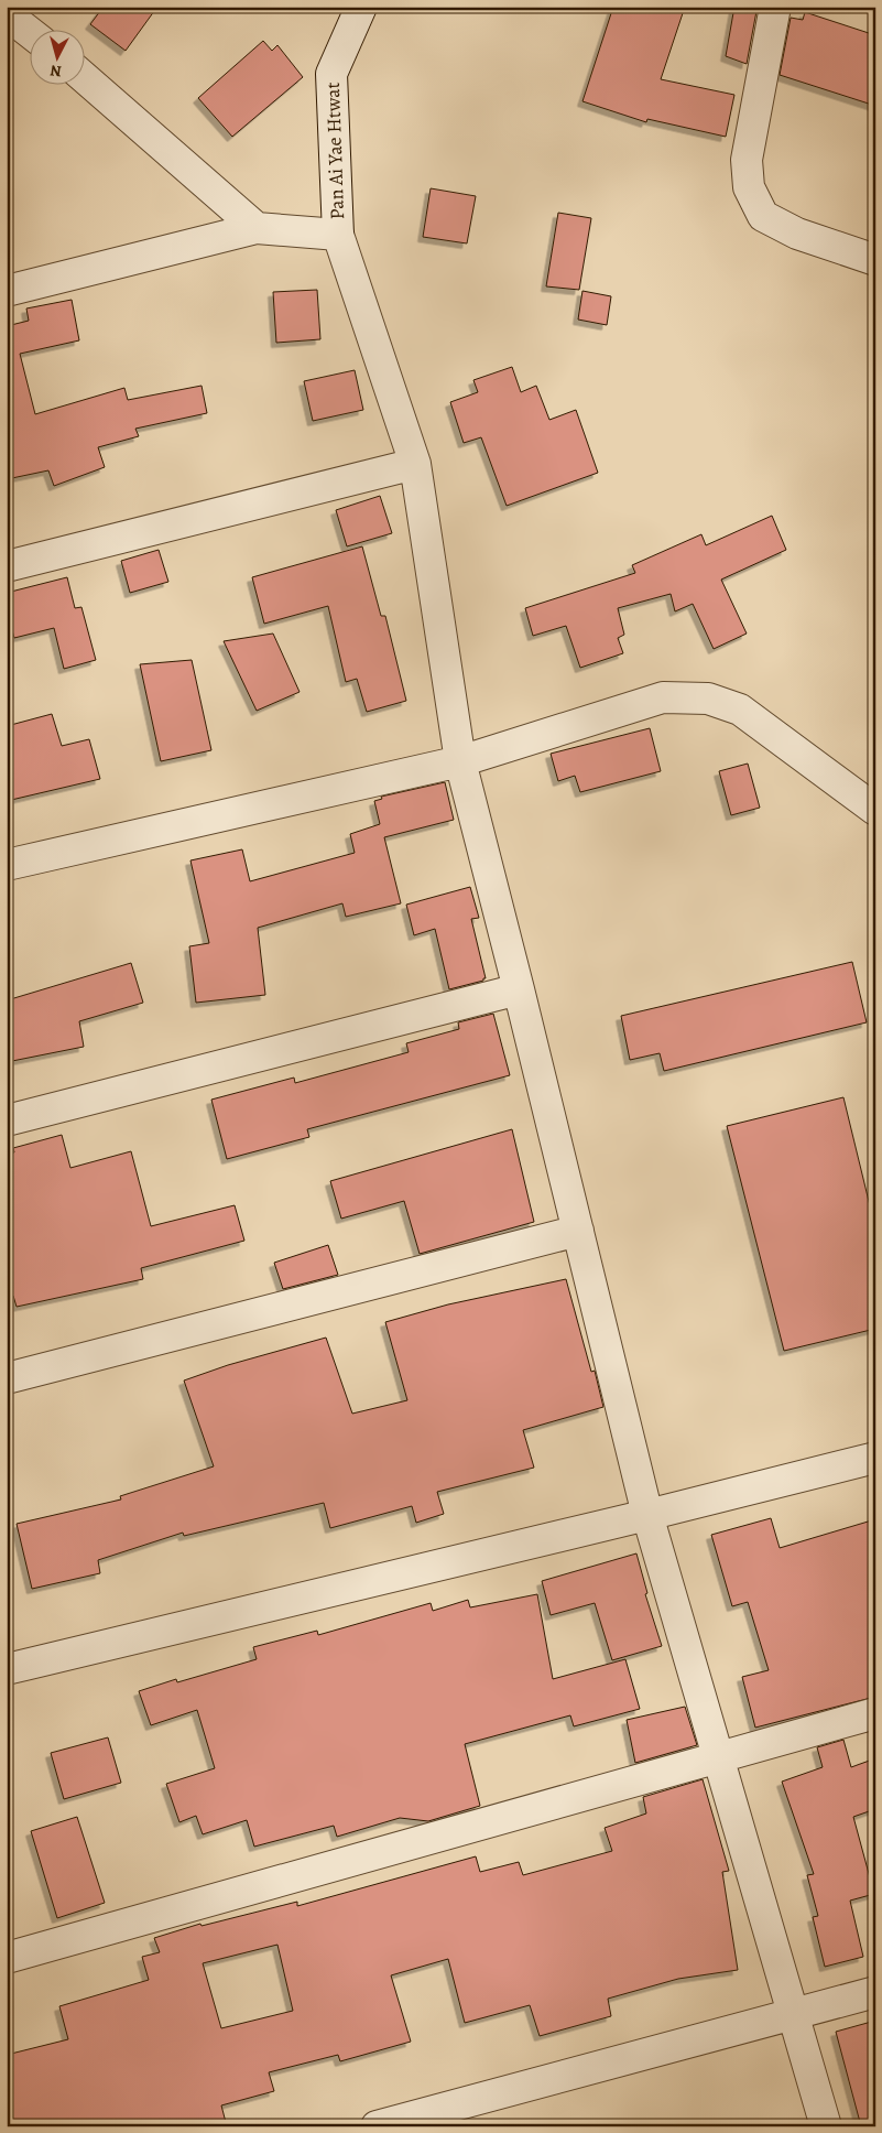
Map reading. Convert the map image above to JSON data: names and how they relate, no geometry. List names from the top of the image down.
{
  "streets": {
    "street": ["Pan Ai Yae Htwat"]
  },
  "north": "bottom"
}
